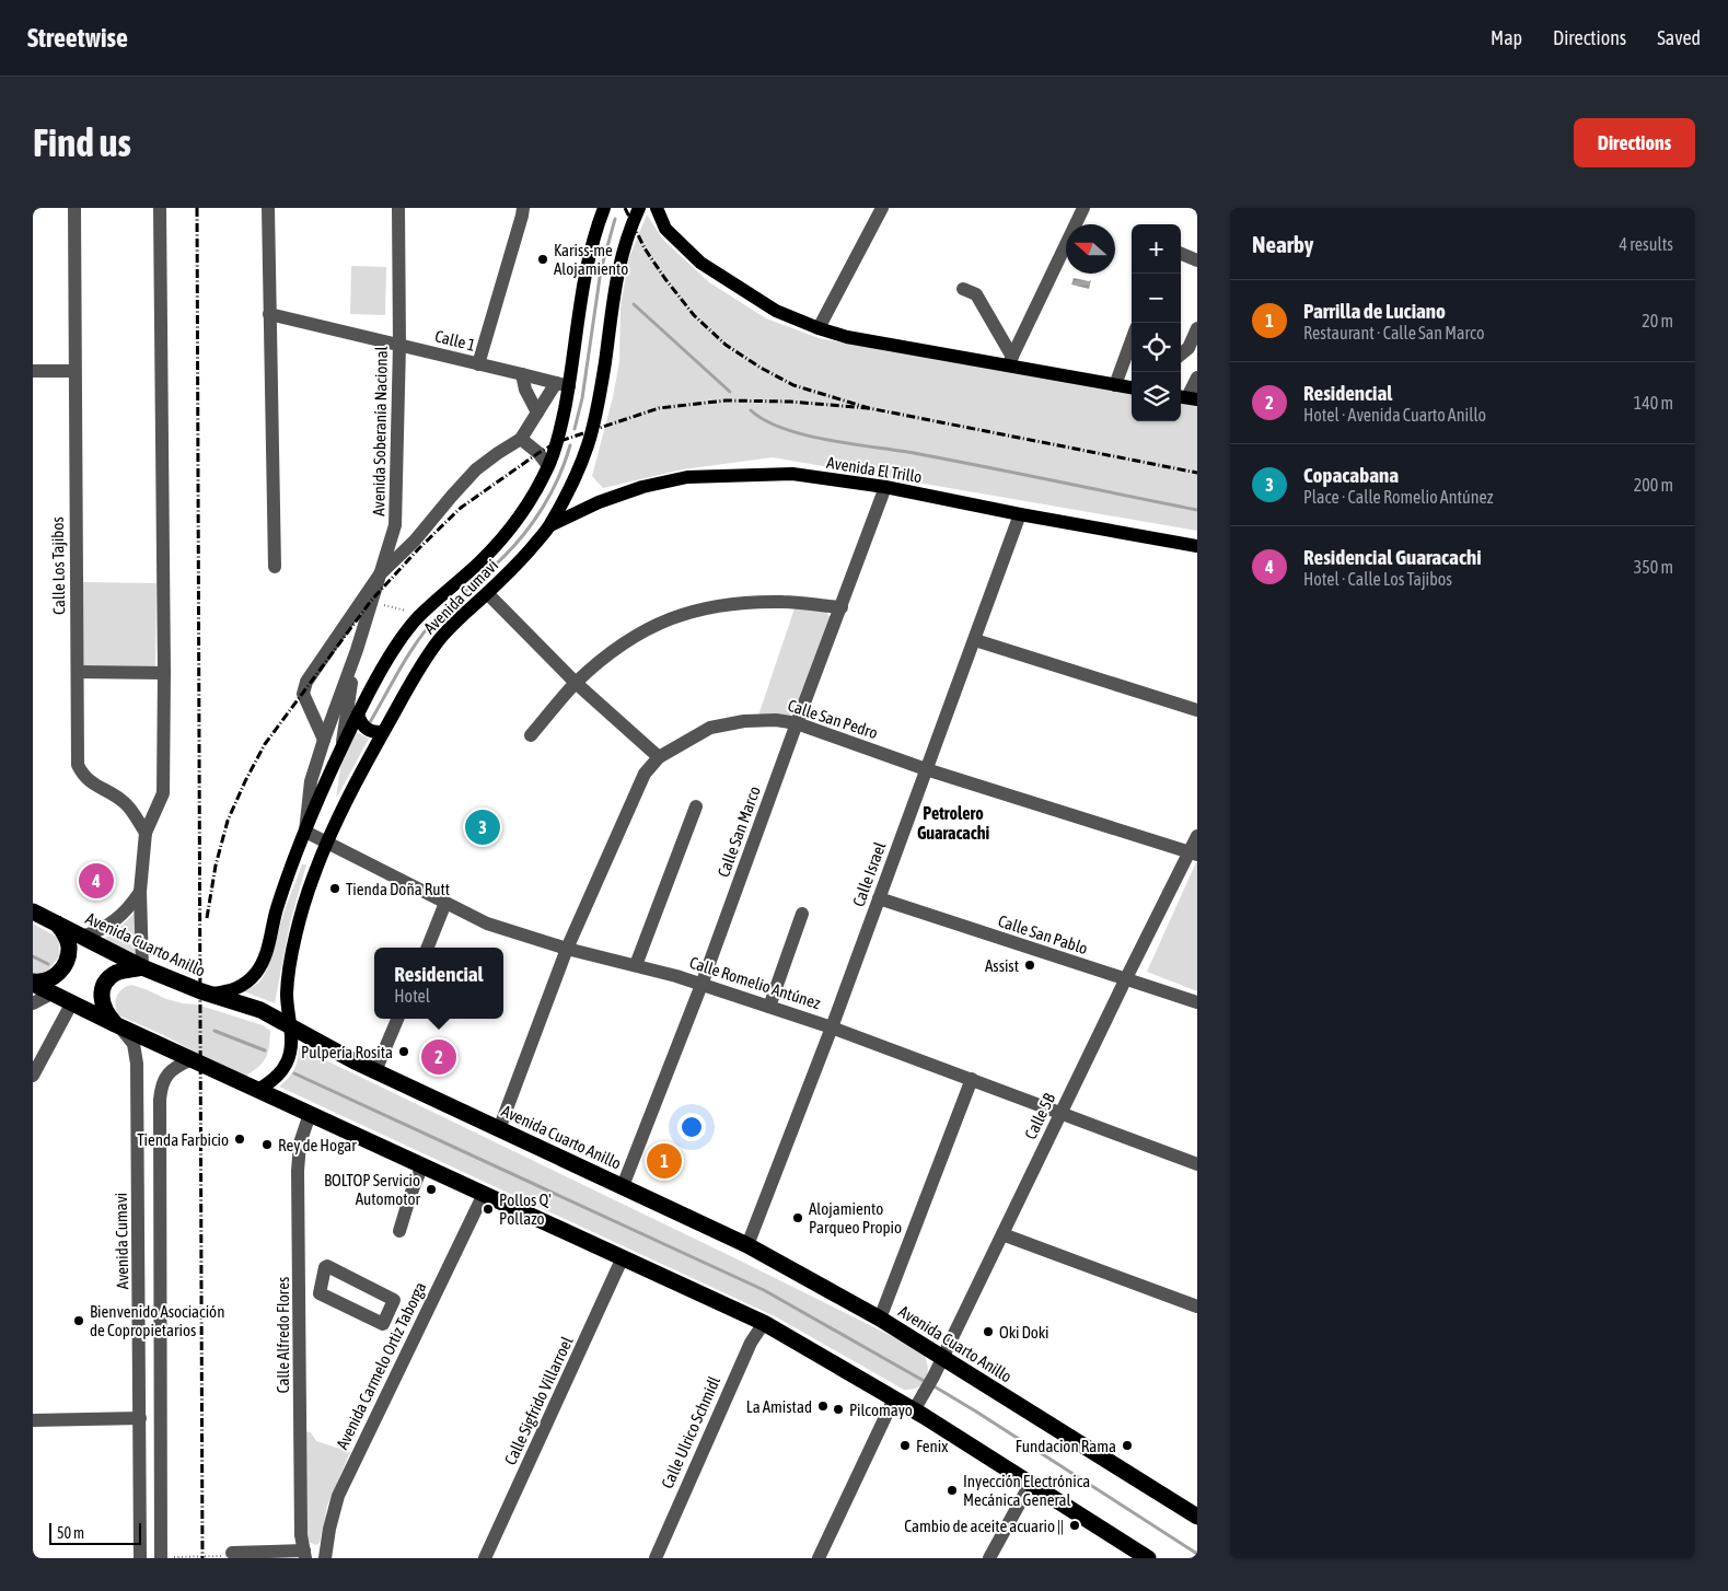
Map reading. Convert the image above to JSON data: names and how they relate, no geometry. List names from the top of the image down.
{
  "streets": {
    "highway": ["Avenida Cuarto Anillo"],
    "main road": ["Avenida El Trillo", "Avenida Cumavi"],
    "street": [
      "Calle 1",
      "Avenida Soberanía Nacional",
      "Calle Los Tajibos",
      "Calle San Pedro",
      "Calle San Marco",
      "Calle Israel",
      "Calle San Pablo",
      "Calle Romelio Antúnez",
      "Calle 5B",
      "Calle Alfredo Flores",
      "Avenida Carmelo Ortiz Taborga",
      "Calle Sigfrido Villarroel",
      "Calle Ulrico Schmidl"
    ]
  },
  "crossings": [
    ["Calle 1", "Avenida Soberanía Nacional"],
    ["Calle 1", "Avenida Cumavi"],
    ["Avenida Soberanía Nacional", "Avenida Cumavi"],
    ["Avenida Soberanía Nacional", "Calle Romelio Antúnez"],
    ["Avenida El Trillo", "Avenida Cumavi"],
    ["Avenida El Trillo", "Calle San Marco"],
    ["Avenida El Trillo", "Calle Israel"],
    ["Avenida Cumavi", "Avenida Cuarto Anillo"],
    ["Avenida Cumavi", "Calle Romelio Antúnez"],
    ["Calle San Pedro", "Calle San Marco"],
    ["Calle San Pedro", "Calle Israel"],
    ["Calle San Pedro", "Avenida Cuarto Anillo"],
    ["Calle San Pedro", "Calle Romelio Antúnez"],
    ["Calle San Pedro", "Calle 5B"],
    ["Calle San Marco", "Avenida Cuarto Anillo"],
    ["Calle San Marco", "Calle Romelio Antúnez"],
    ["Calle Israel", "Calle San Pablo"],
    ["Calle Israel", "Avenida Cuarto Anillo"],
    ["Calle Israel", "Calle Romelio Antúnez"],
    ["Calle San Pablo", "Calle 5B"],
    ["Avenida Cuarto Anillo", "Calle 5B"],
    ["Calle Romelio Antúnez", "Calle 5B"]
  ],
  "districts": ["Petrolero Guaracachi"],
  "places": [
    "Kariss-me Alojamiento",
    "Tienda Doña Rutt",
    "Assist",
    "Pulpería Rosita",
    "Tienda Farbicio",
    "Rey de Hogar",
    "BOLTOP Servicio Automotor",
    "Pollos Q' Pollazo",
    "Alojamiento Parqueo Propio",
    "Bienvenido Asociación de Copropietarios",
    "Oki Doki",
    "La Amistad",
    "Pilcomayo",
    "Fenix",
    "Fundacion Rama",
    "Inyección Electrónica Mecánica General",
    "Cambio de aceite acuario ||"
  ],
  "scale_bar": "50 m",
  "north": "left",
  "page": {
    "header": "Streetwise",
    "nav": ["Map", "Directions", "Saved"],
    "buttons": "Directions",
    "title": "Find us",
    "heading": ["Nearby", "4 results"],
    "map_buttons": ["+", "−"],
    "list": [
      {
        "mark": "1",
        "name": "Parrilla de Luciano",
        "note": "Restaurant · Calle San Marco",
        "value": "20 m"
      },
      {
        "mark": "2",
        "name": "Residencial",
        "note": "Hotel · Avenida Cuarto Anillo",
        "value": "140 m"
      },
      {
        "mark": "3",
        "name": "Copacabana",
        "note": "Place · Calle Romelio Antúnez",
        "value": "200 m"
      },
      {
        "mark": "4",
        "name": "Residencial Guaracachi",
        "note": "Hotel · Calle Los Tajibos",
        "value": "350 m"
      }
    ],
    "pins": [
      "3",
      "4",
      "2",
      "1"
    ],
    "popup": ["Residencial", "Hotel"],
    "scale": "50 m"
  }
}
